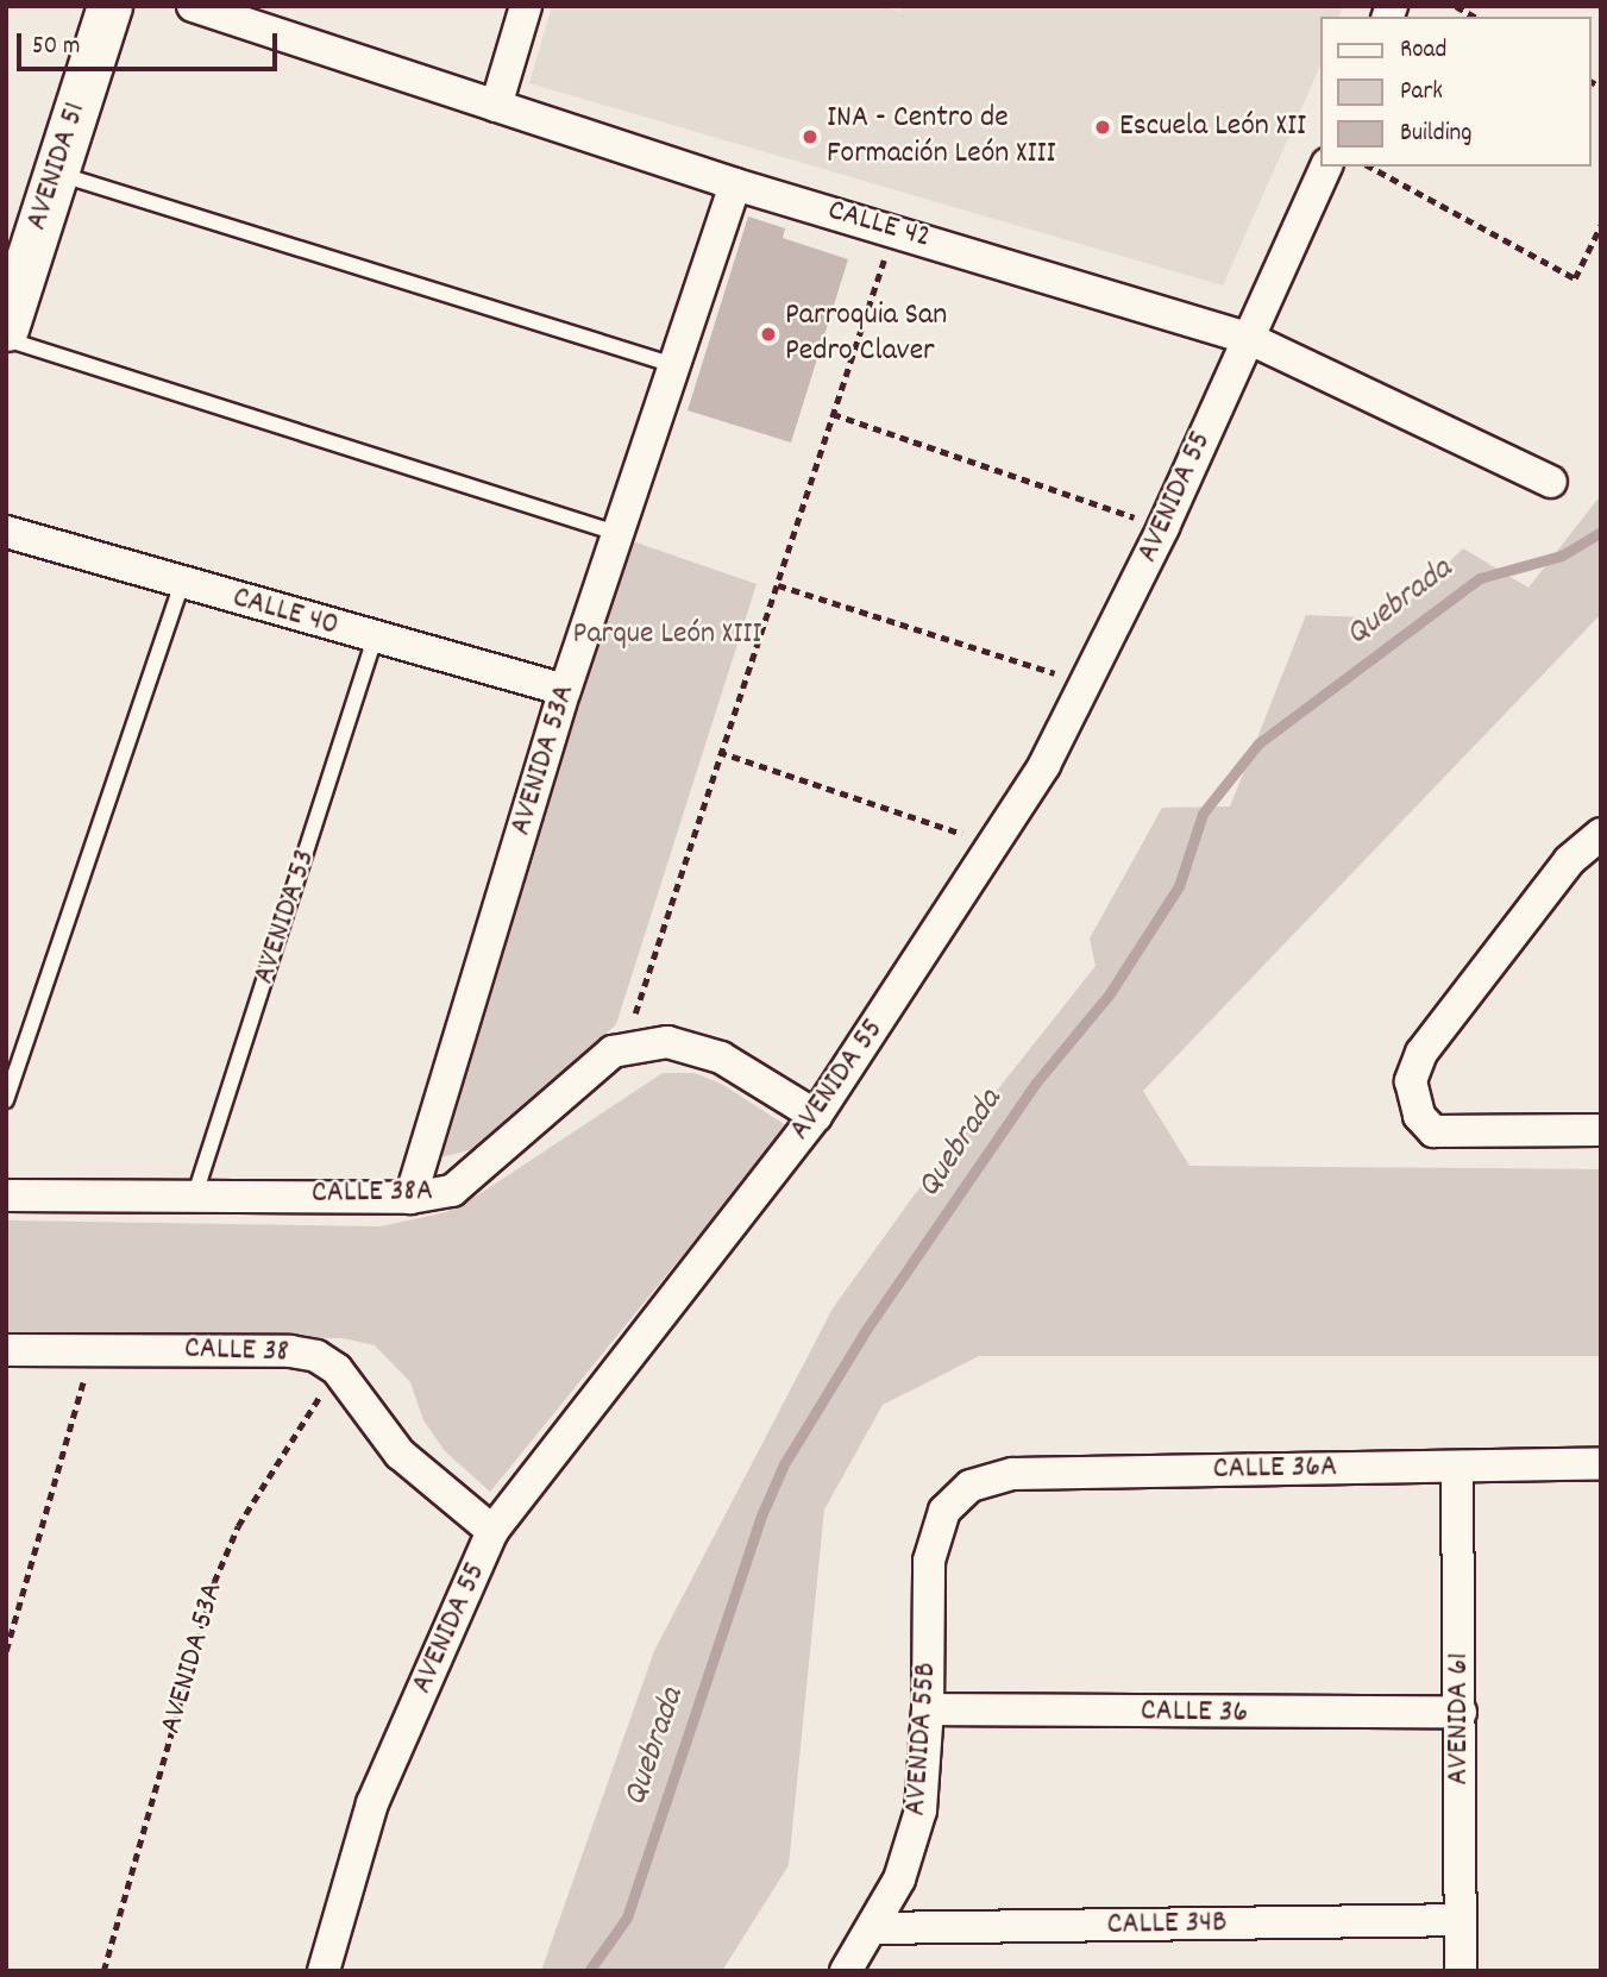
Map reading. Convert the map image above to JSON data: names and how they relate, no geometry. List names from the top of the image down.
{
  "streets": {
    "street": [
      "AVENIDA 51",
      "CALLE 42",
      "AVENIDA 55",
      "CALLE 40",
      "AVENIDA 53A",
      "CALLE 38A",
      "CALLE 38",
      "CALLE 36A",
      "CALLE 36",
      "AVENIDA 61",
      "AVENIDA 55B",
      "CALLE 34B"
    ],
    "lane": ["AVENIDA 53"]
  },
  "crossings": [
    ["CALLE 42", "AVENIDA 55"],
    ["CALLE 42", "AVENIDA 53A"],
    ["AVENIDA 55", "CALLE 38A"],
    ["CALLE 40", "AVENIDA 53A"],
    ["CALLE 40", "AVENIDA 53"],
    ["AVENIDA 53A", "CALLE 38A"],
    ["AVENIDA 53A", "CALLE 38"],
    ["AVENIDA 53", "CALLE 38A"],
    ["CALLE 36A", "AVENIDA 61"],
    ["CALLE 36A", "AVENIDA 55B"],
    ["CALLE 36", "AVENIDA 61"],
    ["CALLE 36", "AVENIDA 55B"],
    ["AVENIDA 61", "CALLE 34B"],
    ["AVENIDA 55B", "CALLE 34B"]
  ],
  "water": ["Quebrada"],
  "parks": ["Parque León XIII"],
  "places": ["Escuela León XII", "INA - Centro de Formación León XIII", "Parroquia San Pedro Claver"],
  "legend": ["Road", "Park", "Building"],
  "scale_bar": "50 m"
}
